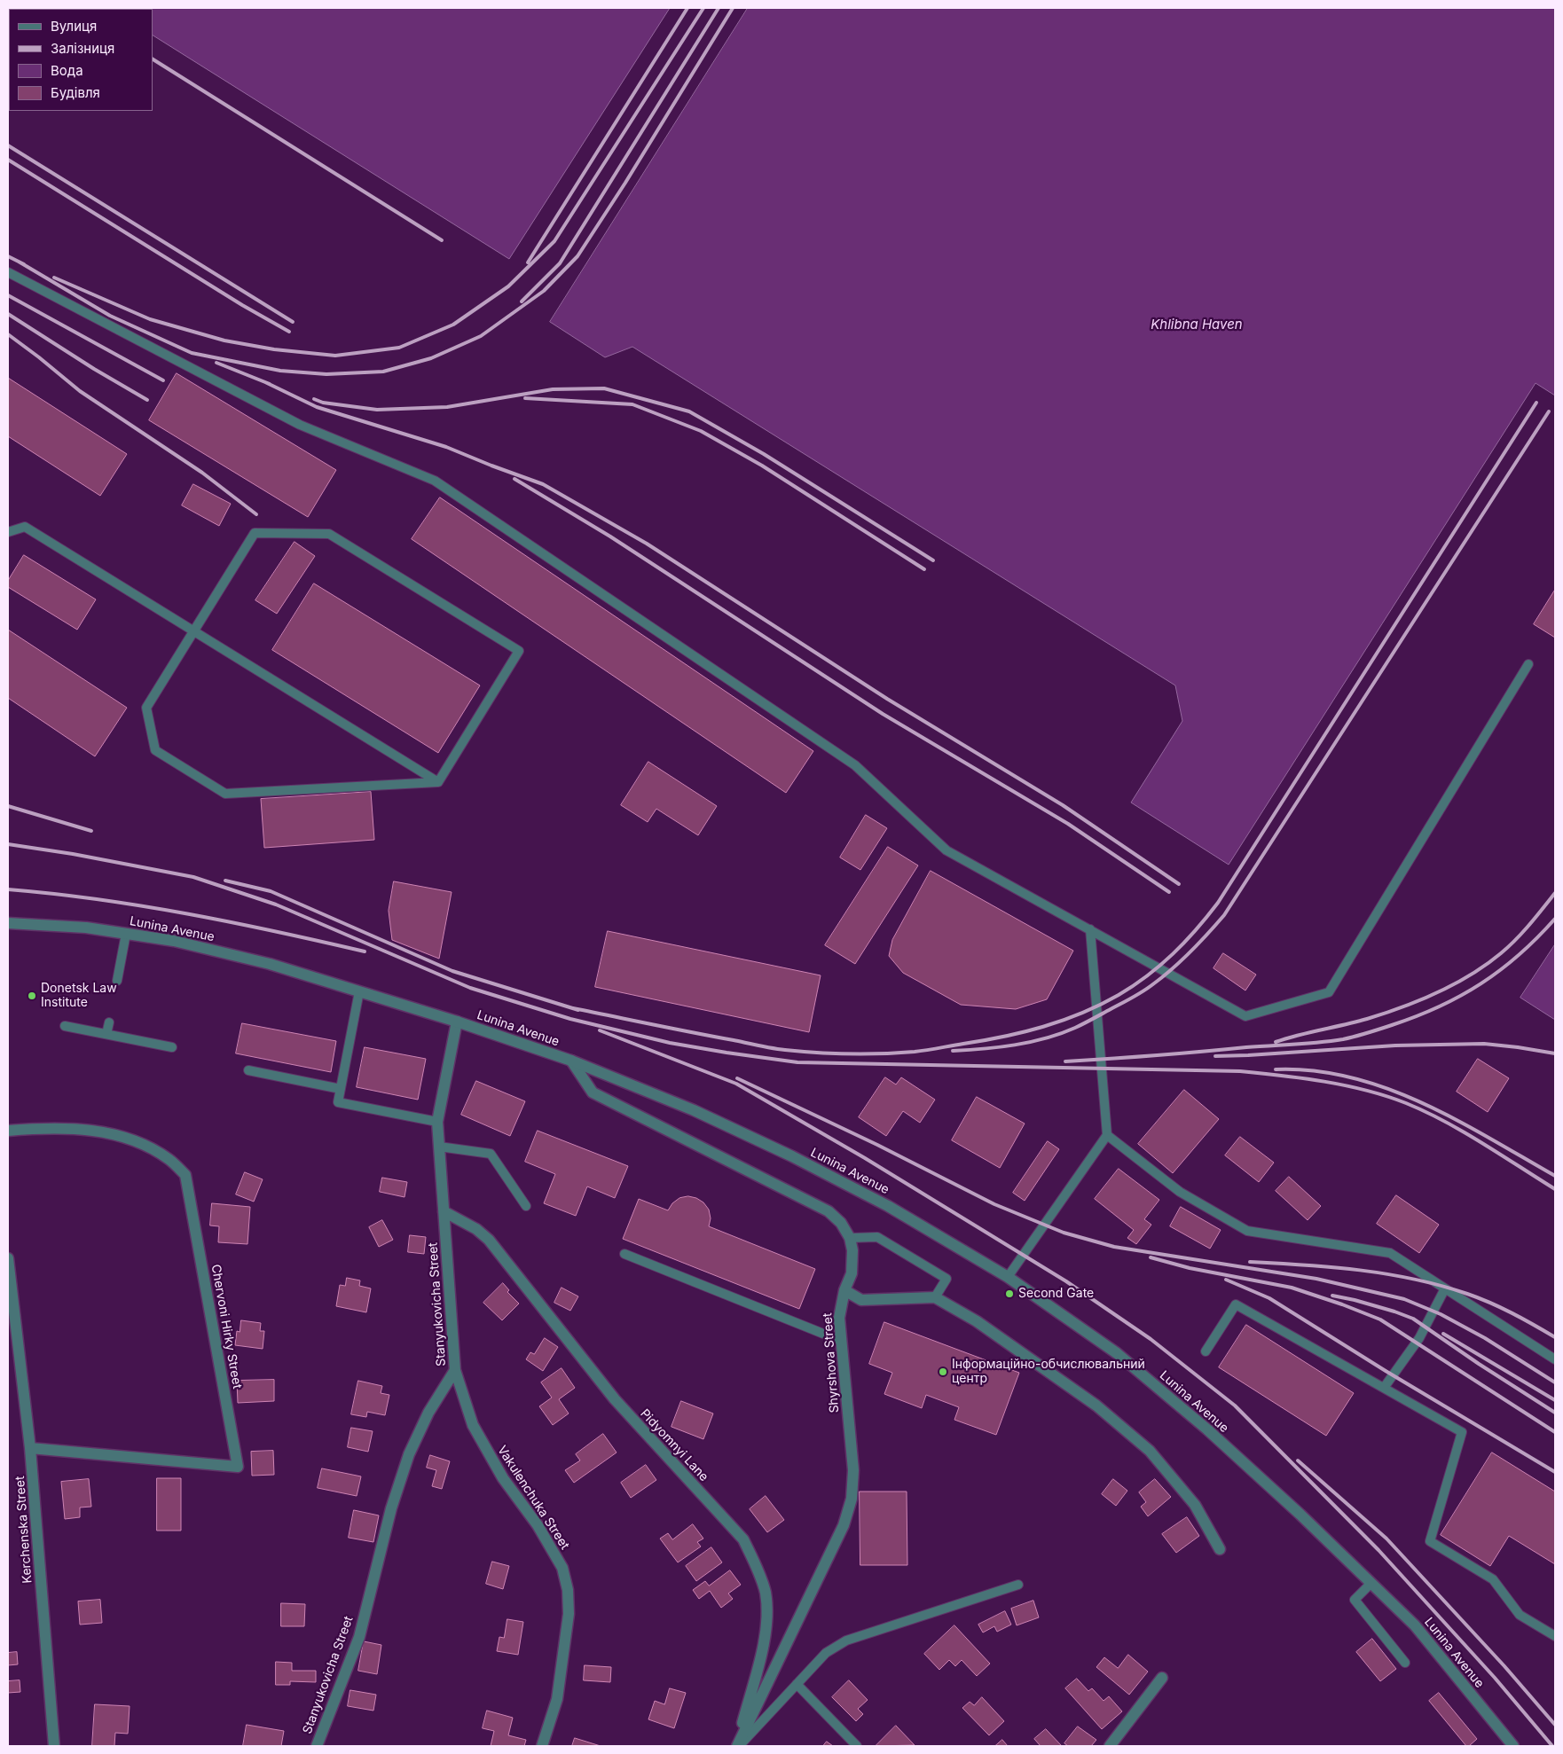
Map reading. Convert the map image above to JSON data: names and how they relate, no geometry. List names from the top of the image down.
{
  "streets": {
    "street": [
      "Lunina Avenue",
      "Stanyukovicha Street",
      "Chervoni Hirky Street",
      "Shyrshova Street",
      "Pidyomnyi Lane",
      "Vakulenchuka Street",
      "Kerchenska Street"
    ]
  },
  "crossings": [
    ["Lunina Avenue", "Stanyukovicha Street"],
    ["Lunina Avenue", "Shyrshova Street"],
    ["Stanyukovicha Street", "Pidyomnyi Lane"],
    ["Stanyukovicha Street", "Vakulenchuka Street"],
    ["Chervoni Hirky Street", "Kerchenska Street"],
    ["Shyrshova Street", "Pidyomnyi Lane"]
  ],
  "water": ["Khlibna Haven"],
  "places": ["Donetsk Law Institute", "Second Gate", "Інформаційно-обчислювальний центр"],
  "legend": [
    "Вулиця",
    "Залізниця",
    "Вода",
    "Будівля"
  ]
}
